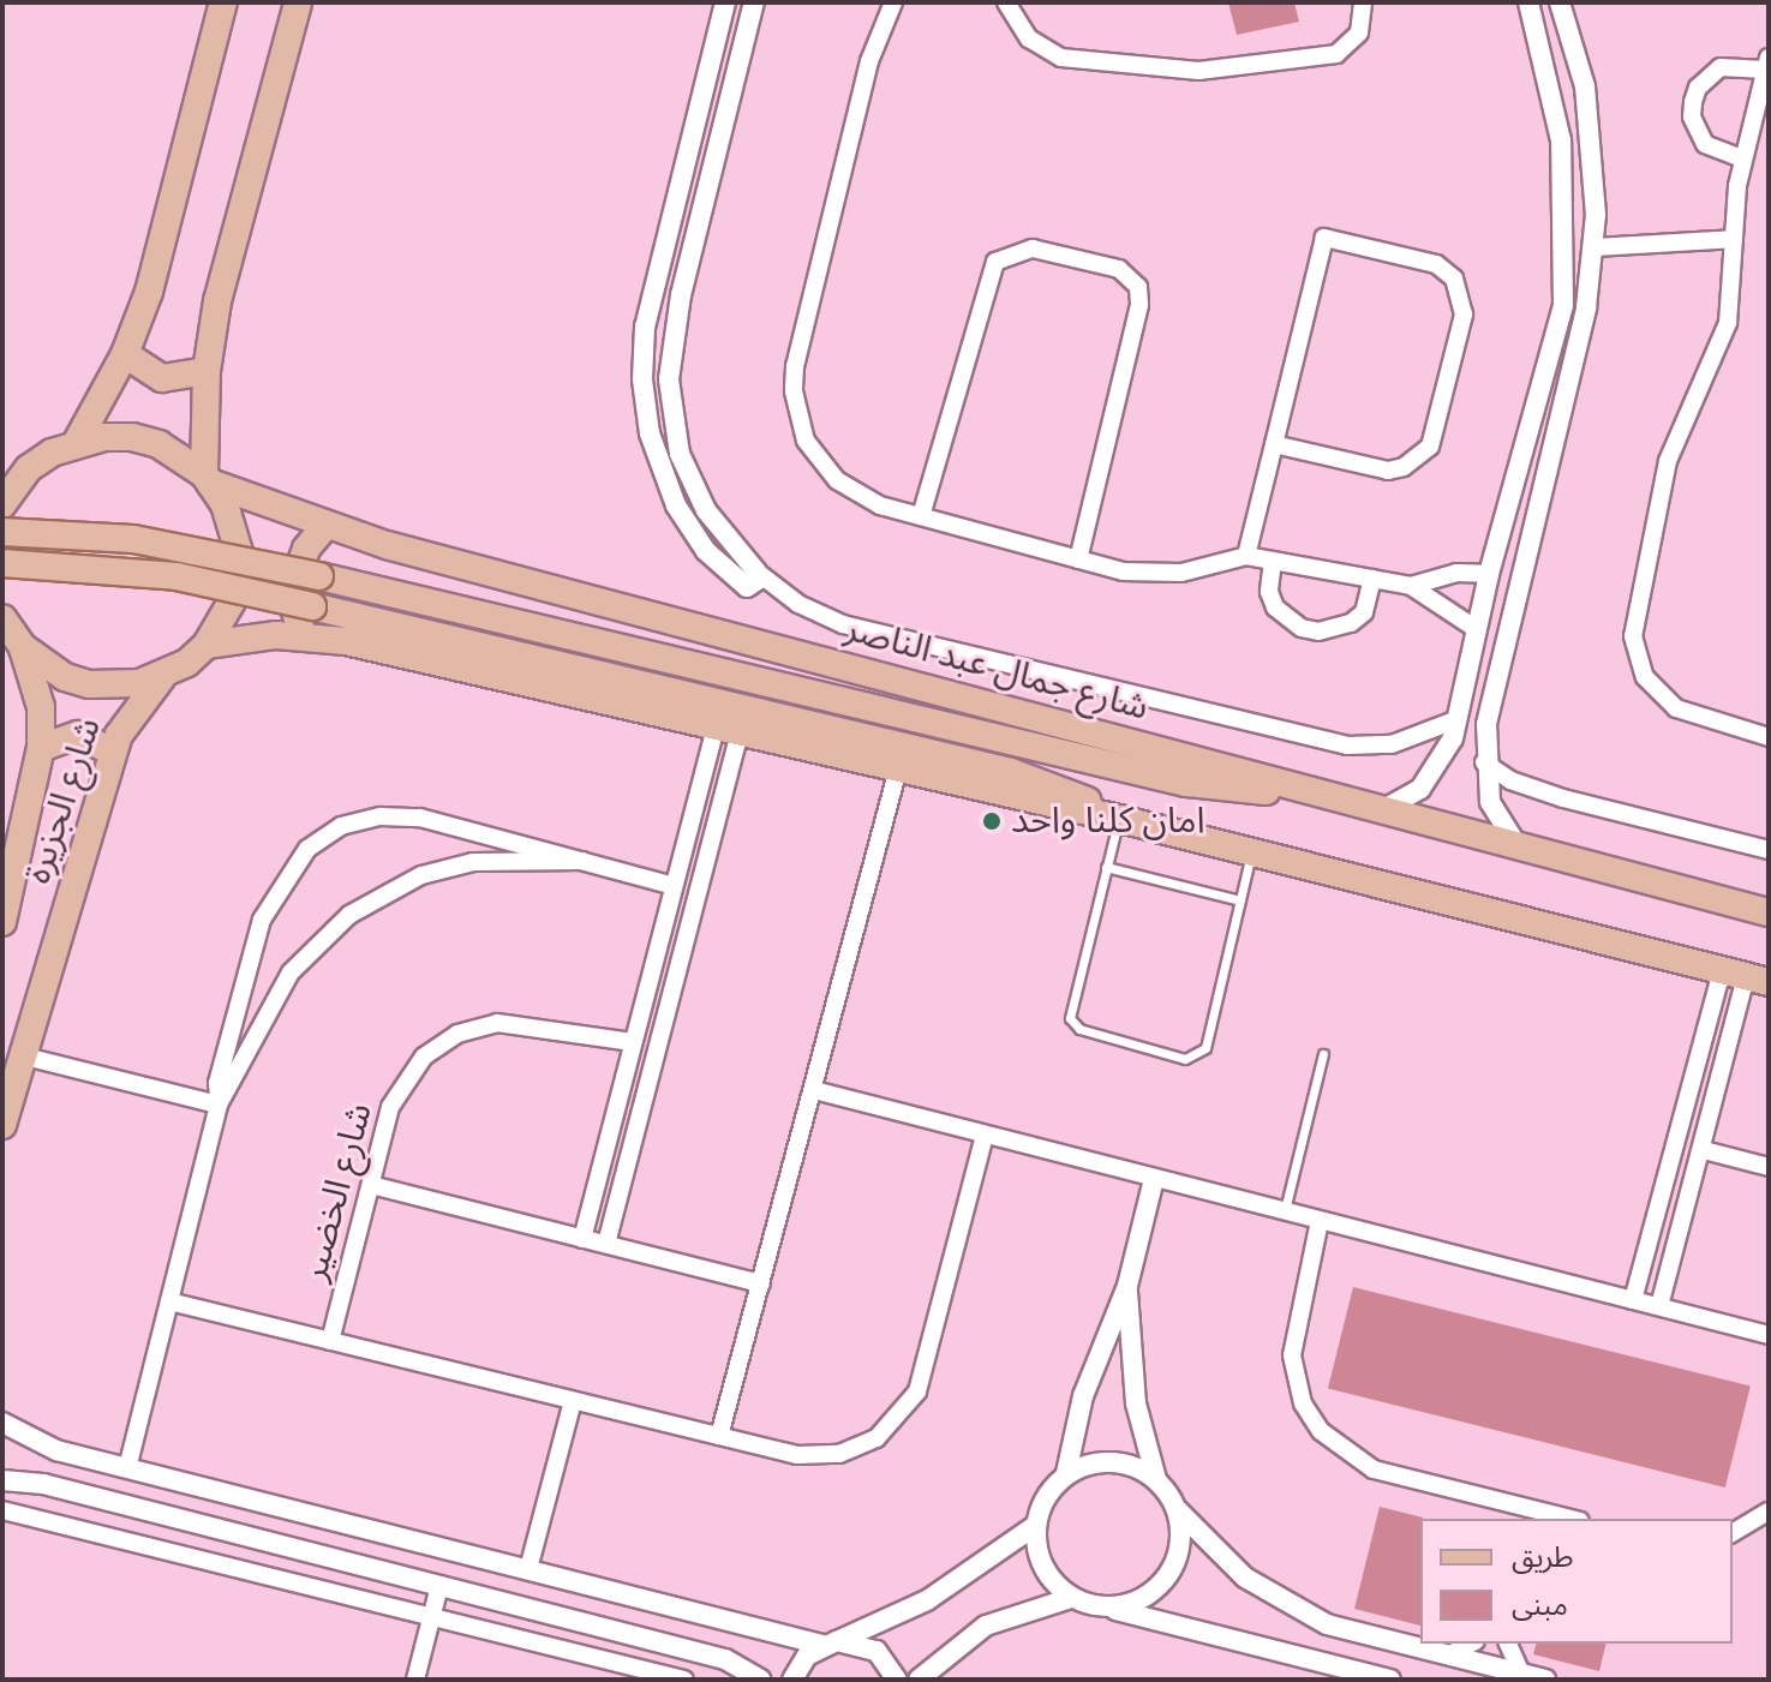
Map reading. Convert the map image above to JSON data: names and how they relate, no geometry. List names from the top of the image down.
{
  "streets": {
    "main road": ["شارع جمال عبد الناصر", "شارع الجزيرة"],
    "street": ["شارع الخضير"]
  },
  "places": ["امان كلنا واحد"],
  "legend": ["طريق", "مبنى"]
}
